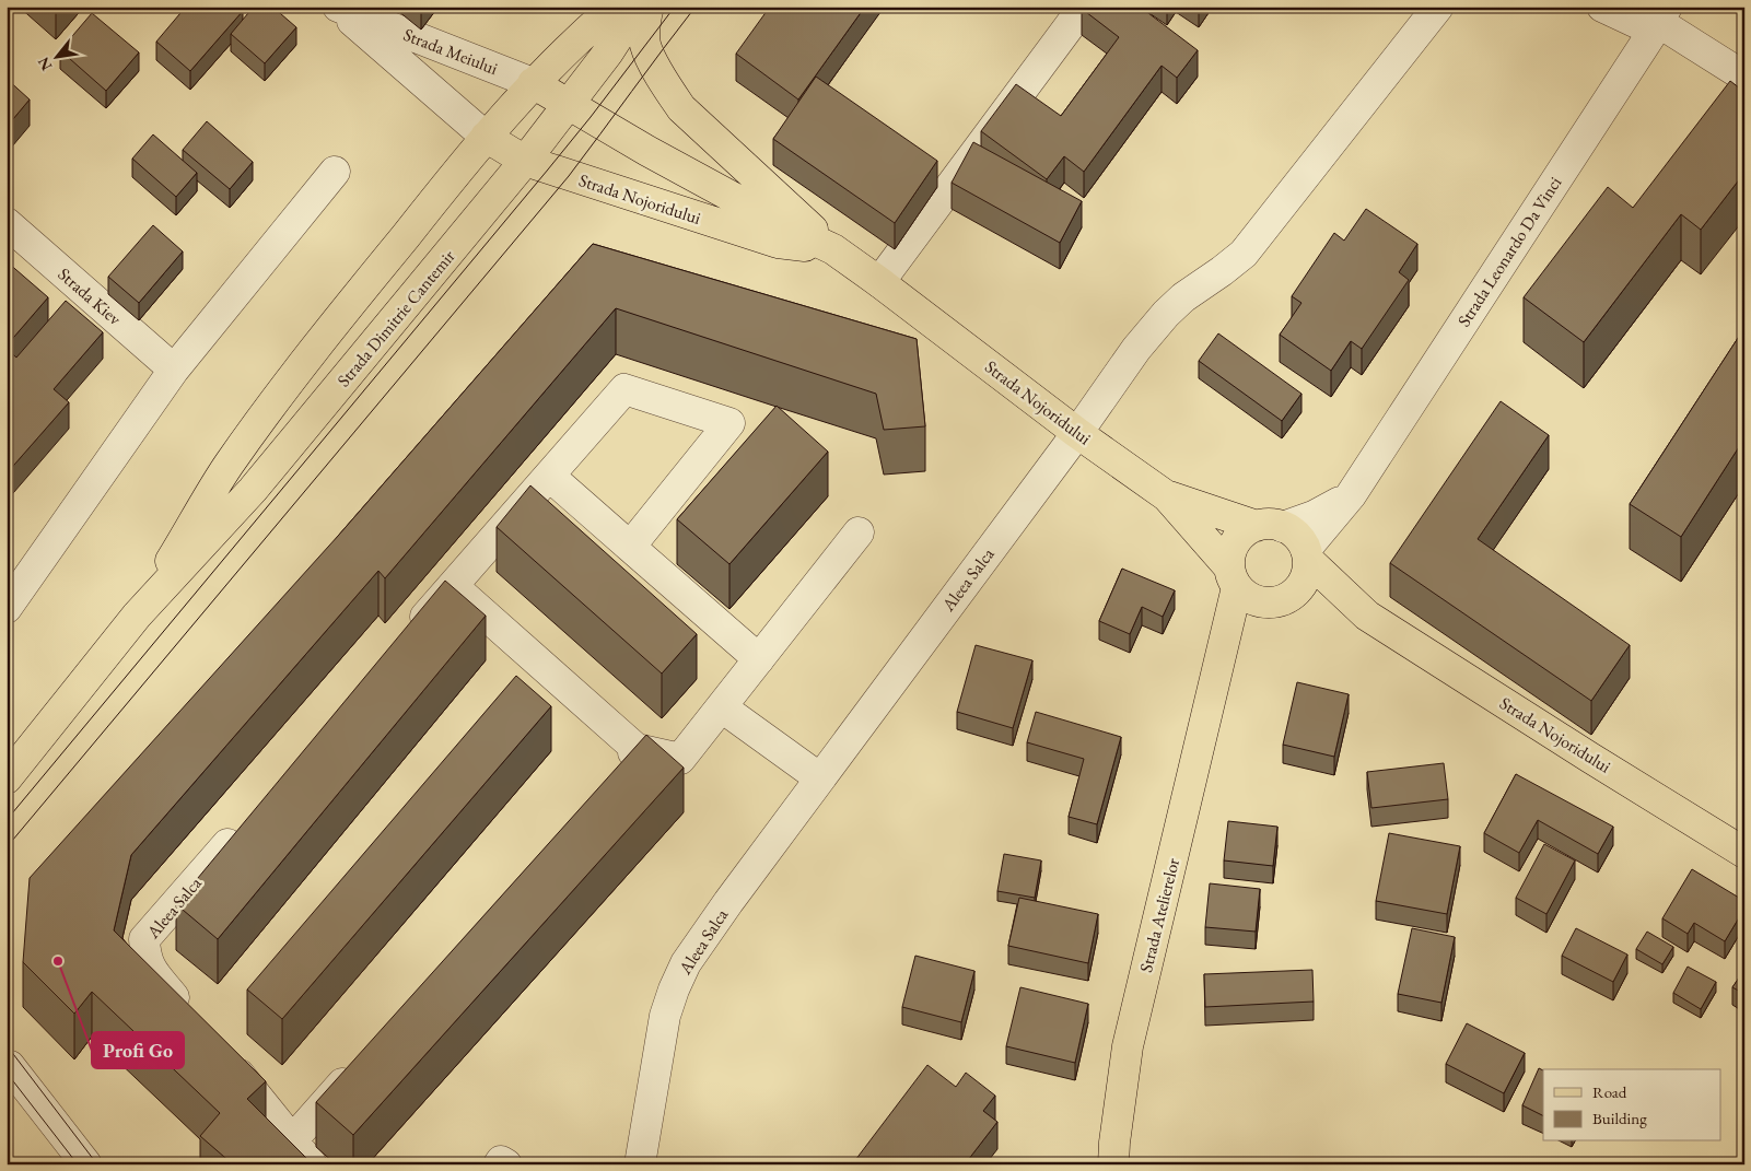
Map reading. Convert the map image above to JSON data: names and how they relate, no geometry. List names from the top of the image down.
{
  "streets": {
    "main road": ["Strada Nojoridului", "Strada Dimitrie Cantemir", "Strada Atelierelor"],
    "street": [
      "Strada Meiului",
      "Strada Leonardo Da Vinci",
      "Strada Kiev",
      "Aleea Salca"
    ]
  },
  "crossings": [
    ["Strada Meiului", "Strada Nojoridului"],
    ["Strada Meiului", "Strada Dimitrie Cantemir"],
    ["Strada Nojoridului", "Strada Leonardo Da Vinci"],
    ["Strada Nojoridului", "Strada Dimitrie Cantemir"],
    ["Strada Nojoridului", "Aleea Salca"],
    ["Strada Nojoridului", "Strada Atelierelor"],
    ["Strada Leonardo Da Vinci", "Strada Atelierelor"]
  ],
  "places": ["Profi Go"],
  "legend": ["Road", "Building"],
  "north": "bottom left"
}
